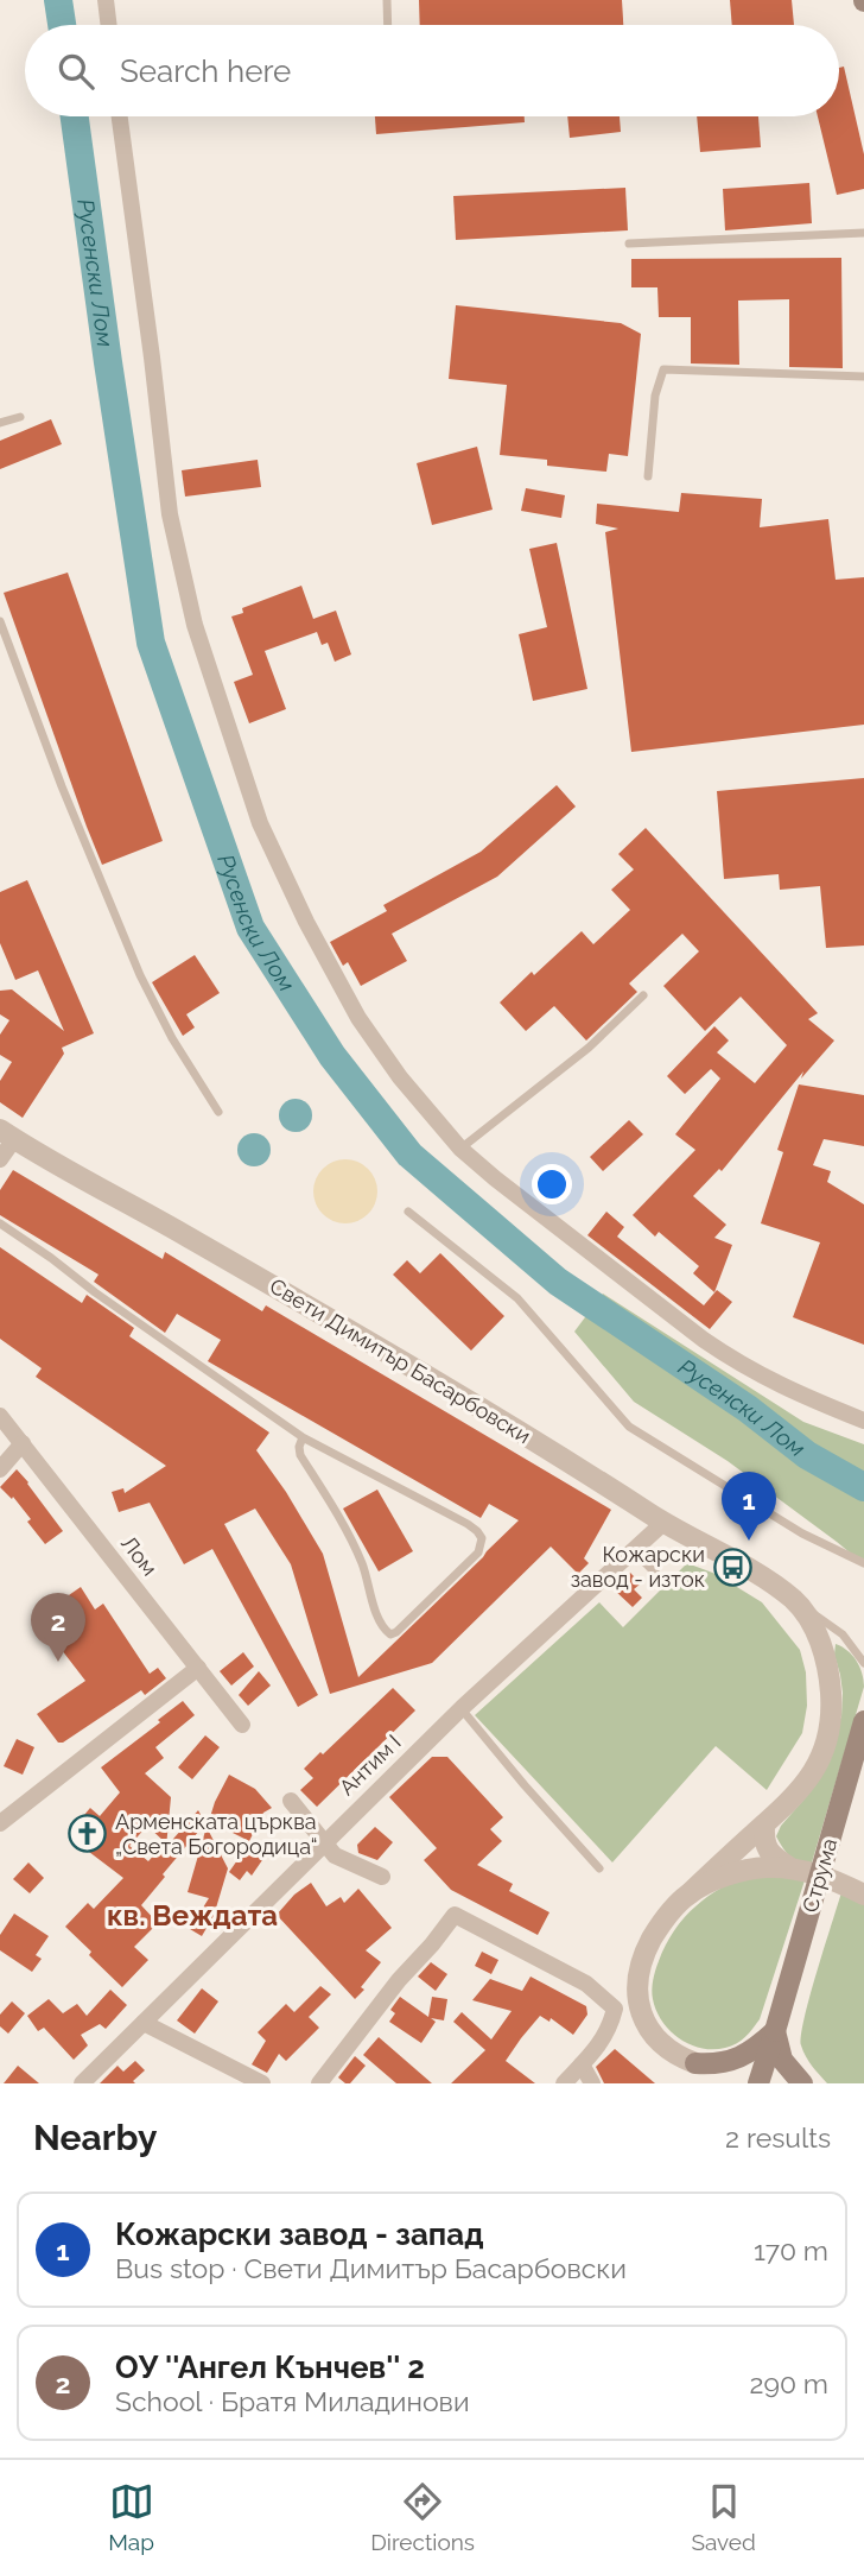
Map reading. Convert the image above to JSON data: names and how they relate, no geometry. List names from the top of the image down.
{
  "streets": {
    "main road": ["Струма"],
    "street": ["Свети Димитър Басарбовски", "Лом", "Антим I"]
  },
  "crossings": [
    ["Свети Димитър Басарбовски", "Антим I"]
  ],
  "districts": ["кв. Веждата"],
  "water": ["Русенски Лом"],
  "places": {
    "bus stop": ["Кожарски завод - изток"],
    "church": ["Арменската църква „Света Богородица“"]
  },
  "page": {
    "search": "Search here",
    "pins": ["1", "2"],
    "heading": ["Nearby", "2 results"],
    "list": [
      {
        "mark": "1",
        "name": "Кожарски завод - запад",
        "note": "Bus stop · Свети Димитър Басарбовски",
        "value": "170 m"
      },
      {
        "mark": "2",
        "name": "ОУ ''Ангел Кънчев'' 2",
        "note": "School · Братя Миладинови",
        "value": "290 m"
      }
    ],
    "nav": ["Map", "Directions", "Saved"]
  }
}
